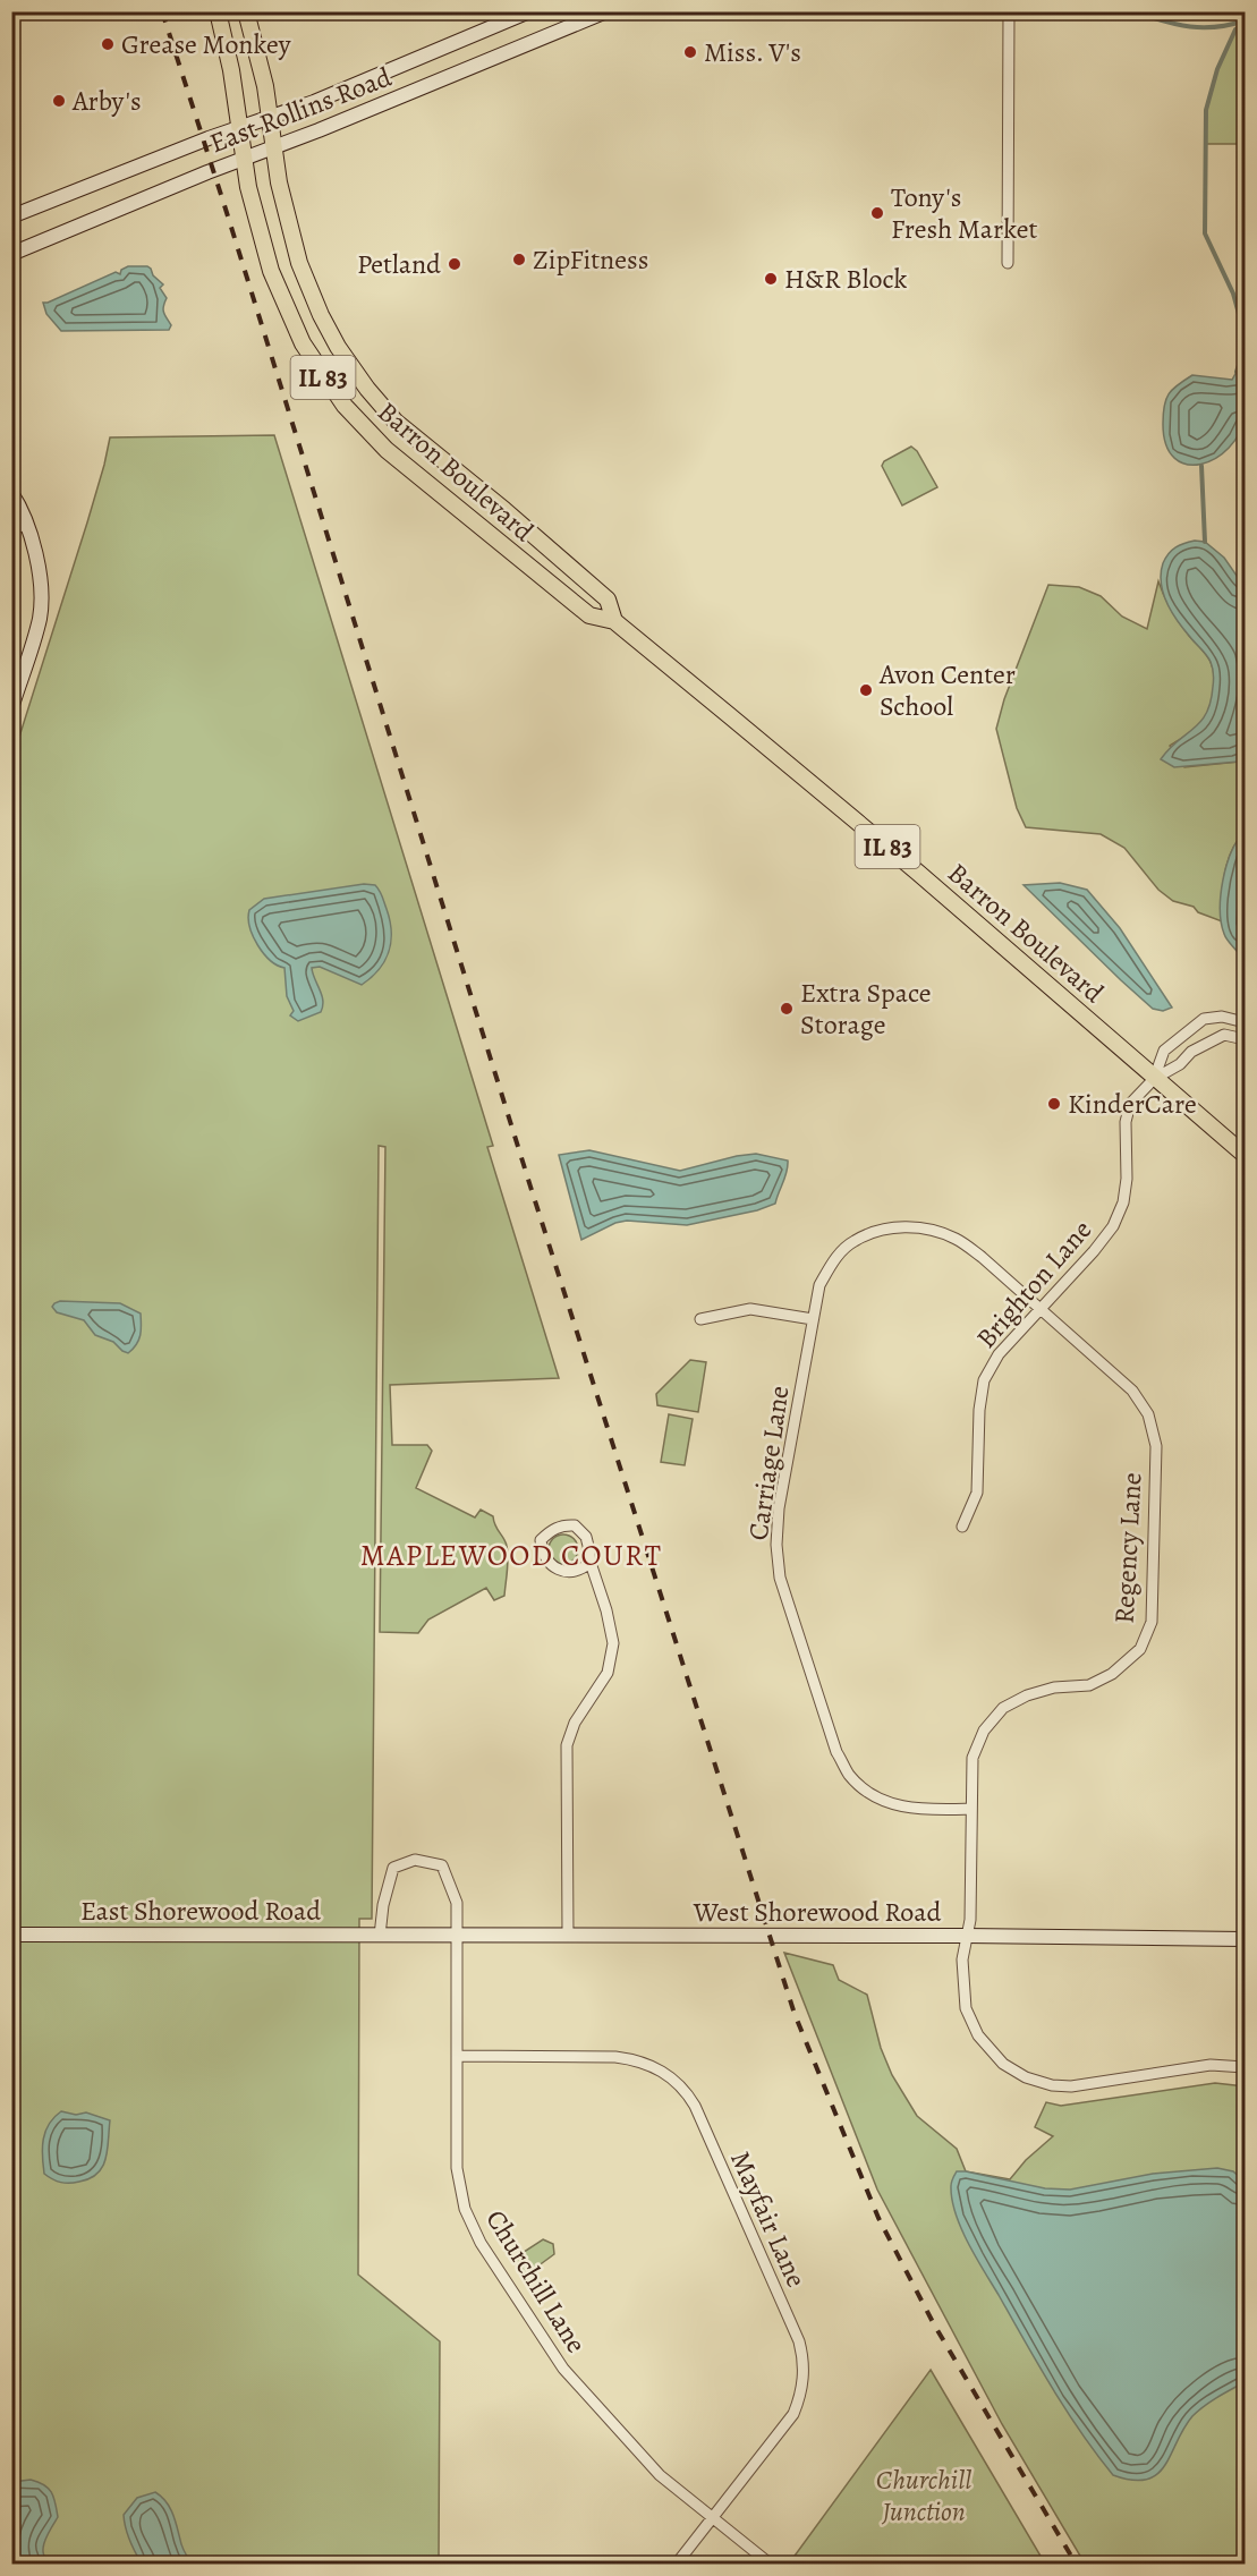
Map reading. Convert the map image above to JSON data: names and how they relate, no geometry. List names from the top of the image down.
{
  "streets": {
    "main road": [
      "East Rollins Road",
      "IL 83",
      "Barron Boulevard",
      "East Shorewood Road",
      "West Shorewood Road"
    ],
    "street": [
      "Brighton Lane",
      "Carriage Lane",
      "Regency Lane",
      "Mayfair Lane",
      "Churchill Lane"
    ]
  },
  "crossings": [
    ["East Rollins Road", "Barron Boulevard"],
    ["Barron Boulevard", "Brighton Lane"],
    ["Brighton Lane", "Carriage Lane"],
    ["Brighton Lane", "Regency Lane"],
    ["Carriage Lane", "Regency Lane"],
    ["Regency Lane", "West Shorewood Road"],
    ["East Shorewood Road", "West Shorewood Road"],
    ["East Shorewood Road", "Churchill Lane"],
    ["West Shorewood Road", "Churchill Lane"],
    ["Mayfair Lane", "Churchill Lane"]
  ],
  "districts": ["MAPLEWOOD COURT"],
  "parks": ["Churchill Junction"],
  "places": [
    "Grease Monkey",
    "Miss. V's",
    "Arby's",
    "Tony's Fresh Market",
    "ZipFitness",
    "Petland",
    "H&R Block",
    "Avon Center School",
    "Extra Space Storage",
    "KinderCare"
  ]
}
